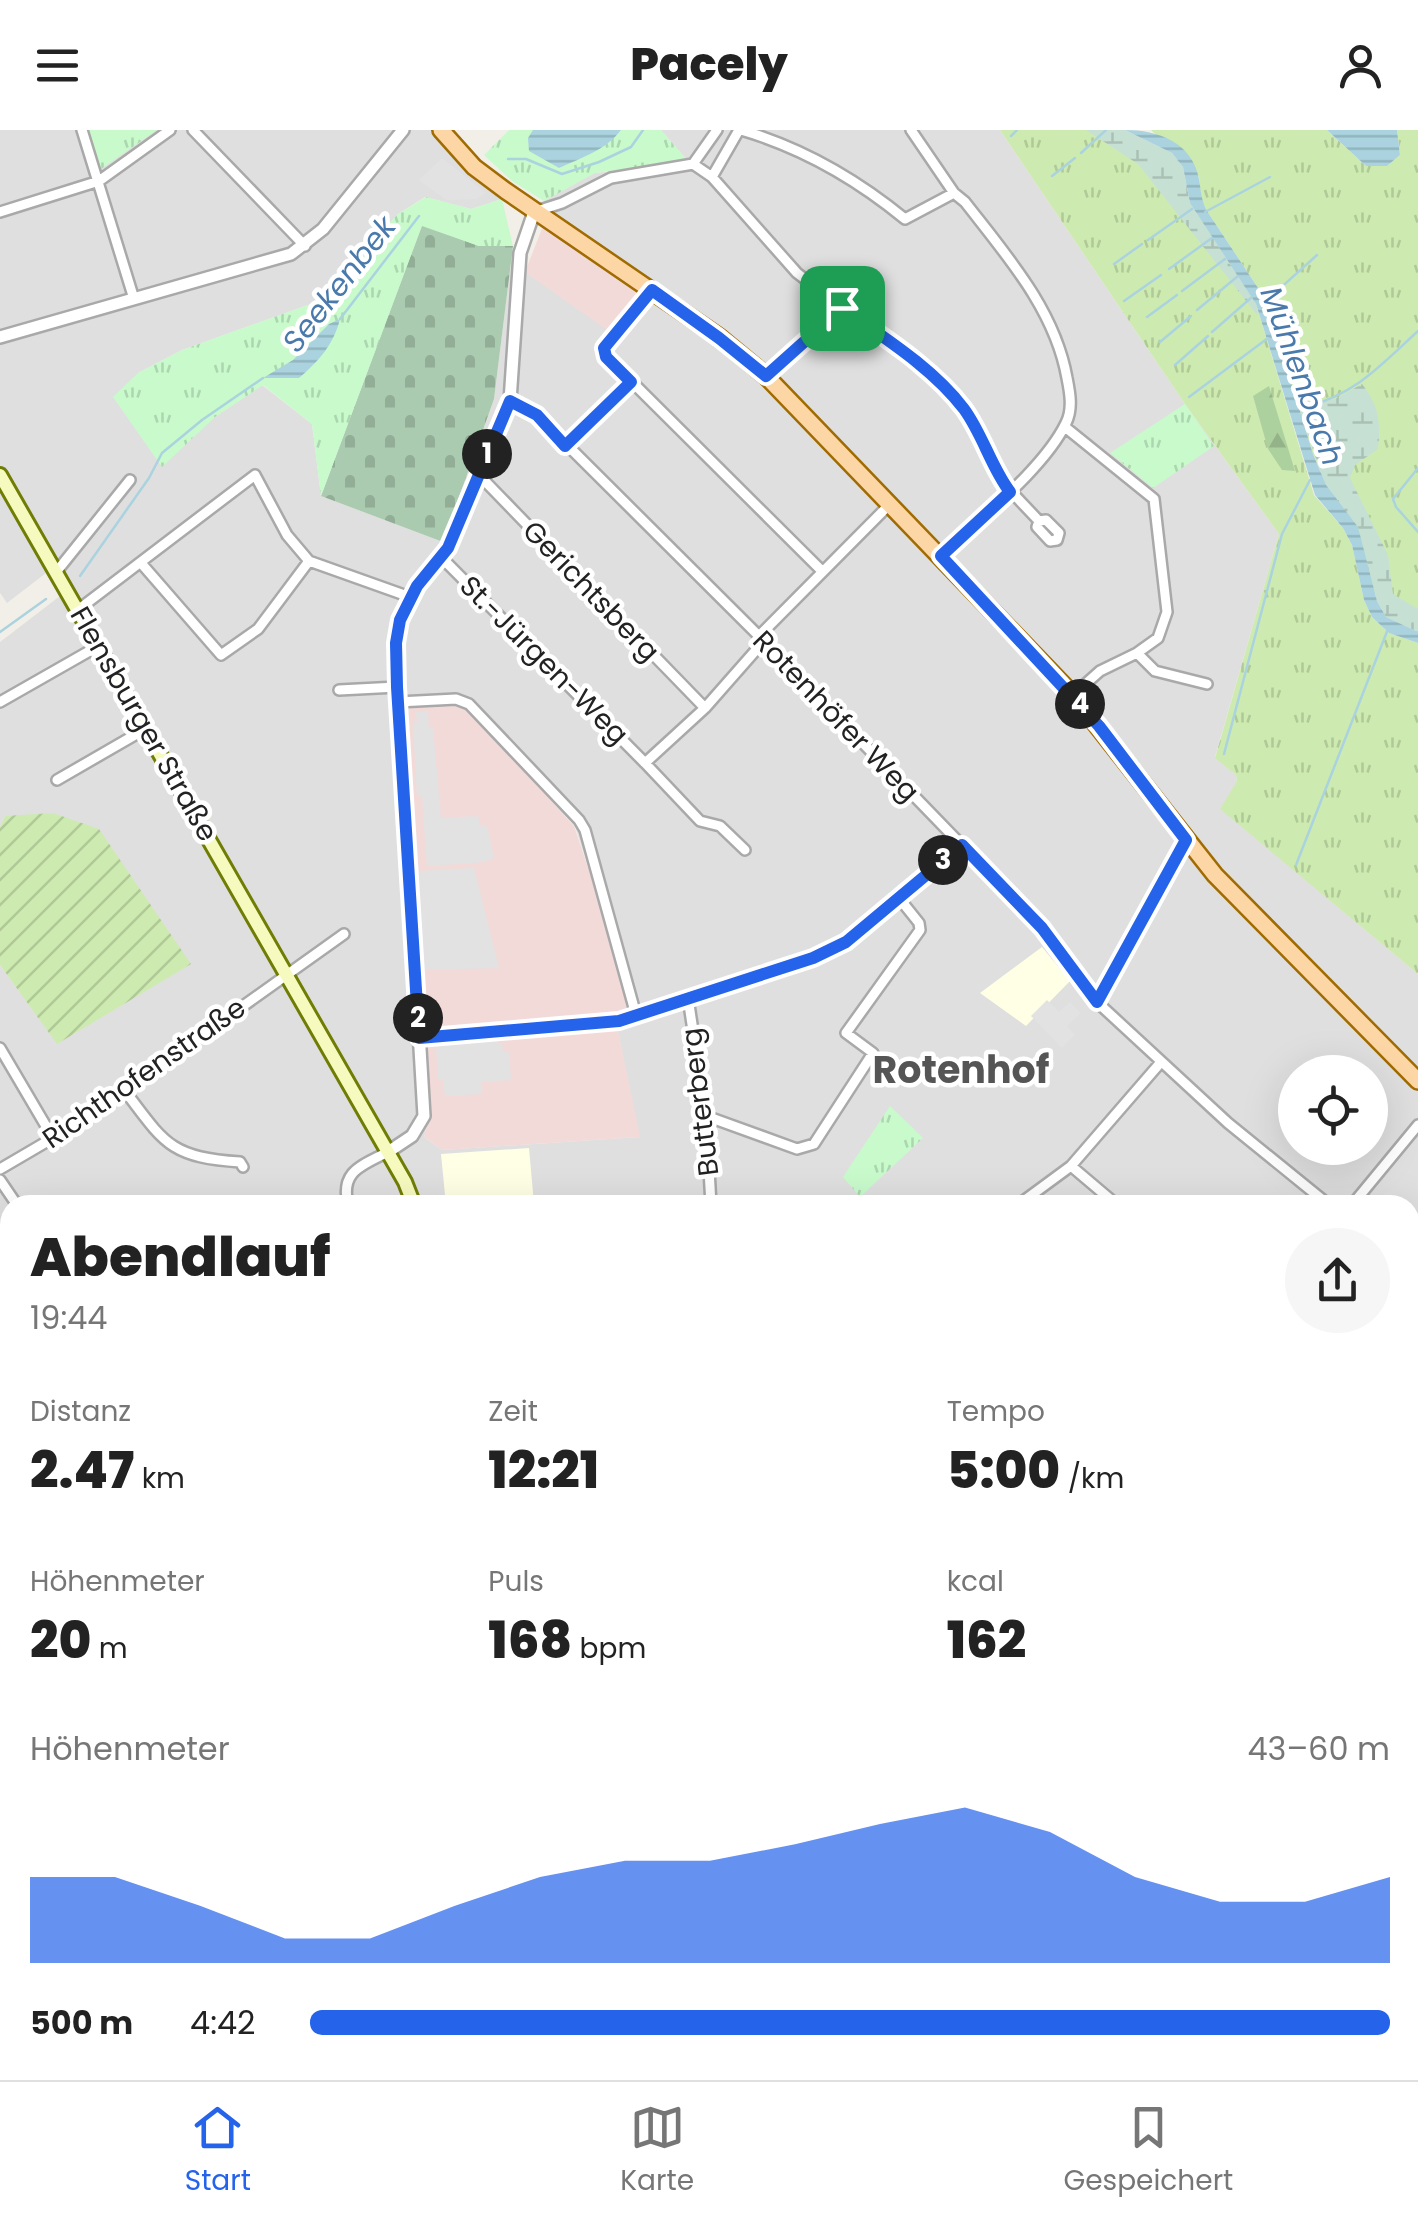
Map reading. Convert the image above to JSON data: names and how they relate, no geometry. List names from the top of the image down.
{
  "streets": {
    "main road": ["Flensburger Straße"],
    "street": [
      "Gerichtsberg",
      "St.-Jürgen-Weg",
      "Rotenhöfer Weg",
      "Richthofenstraße",
      "Butterberg"
    ]
  },
  "crossings": [
    ["Gerichtsberg", "St.-Jürgen-Weg"],
    ["St.-Jürgen-Weg", "Rotenhöfer Weg"],
    ["Flensburger Straße", "Richthofenstraße"]
  ],
  "districts": ["Rotenhof"],
  "water": ["Seekenbek", "Mühlenbach"],
  "page": {
    "header": "Pacely",
    "pins": [
      "1",
      "4",
      "3",
      "2"
    ],
    "heading": ["Abendlauf", "19:44"],
    "stats": [
      ["Distanz", "2.47 km"],
      ["Zeit", "12:21"],
      ["Tempo", "5:00 /km"],
      ["Höhenmeter", "20 m"],
      ["Puls", "168 bpm"],
      ["kcal", "162"]
    ],
    "chart": ["Höhenmeter", "43–60 m"],
    "list": [
      {
        "name": "500 m",
        "note": "4:42"
      }
    ],
    "tabs": ["Start", "Karte", "Gespeichert"]
  }
}
